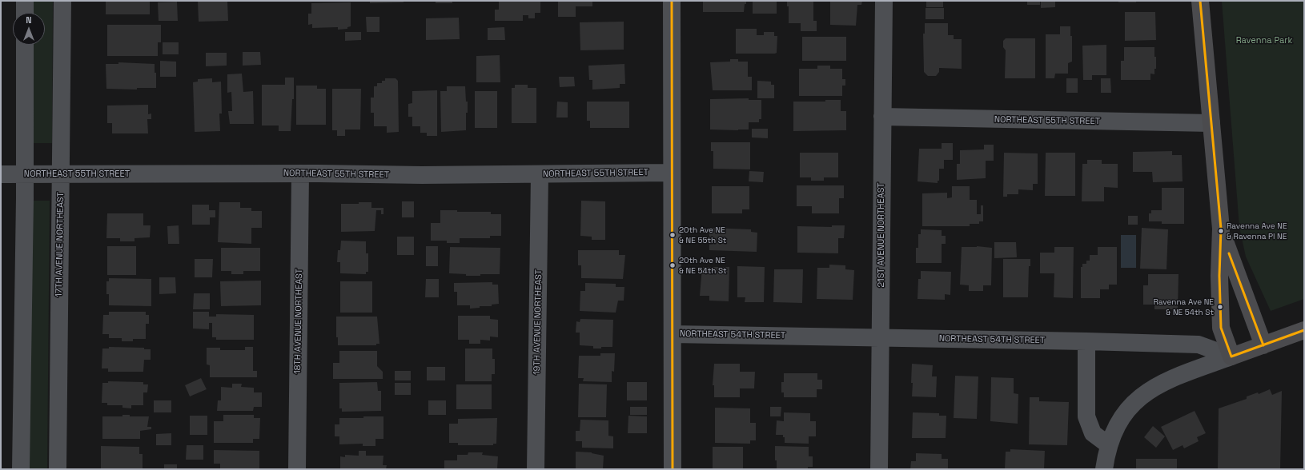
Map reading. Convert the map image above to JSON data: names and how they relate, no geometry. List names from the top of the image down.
{
  "streets": {
    "street": [
      "NORTHEAST 55TH STREET",
      "21ST AVENUE NORTHEAST",
      "17TH AVENUE NORTHEAST",
      "18TH AVENUE NORTHEAST",
      "19TH AVENUE NORTHEAST",
      "NORTHEAST 54TH STREET"
    ]
  },
  "crossings": [
    ["NORTHEAST 55TH STREET", "21ST AVENUE NORTHEAST"],
    ["NORTHEAST 55TH STREET", "17TH AVENUE NORTHEAST"],
    ["NORTHEAST 55TH STREET", "18TH AVENUE NORTHEAST"],
    ["NORTHEAST 55TH STREET", "19TH AVENUE NORTHEAST"],
    ["21ST AVENUE NORTHEAST", "NORTHEAST 54TH STREET"]
  ],
  "parks": ["Ravenna Park"],
  "places": [
    "Ravenna Ave NE & Ravenna Pl NE",
    "20th Ave NE & NE 55th St",
    "20th Ave NE & NE 54th St",
    "Ravenna Ave NE & NE 54th St"
  ],
  "north": "top"
}
